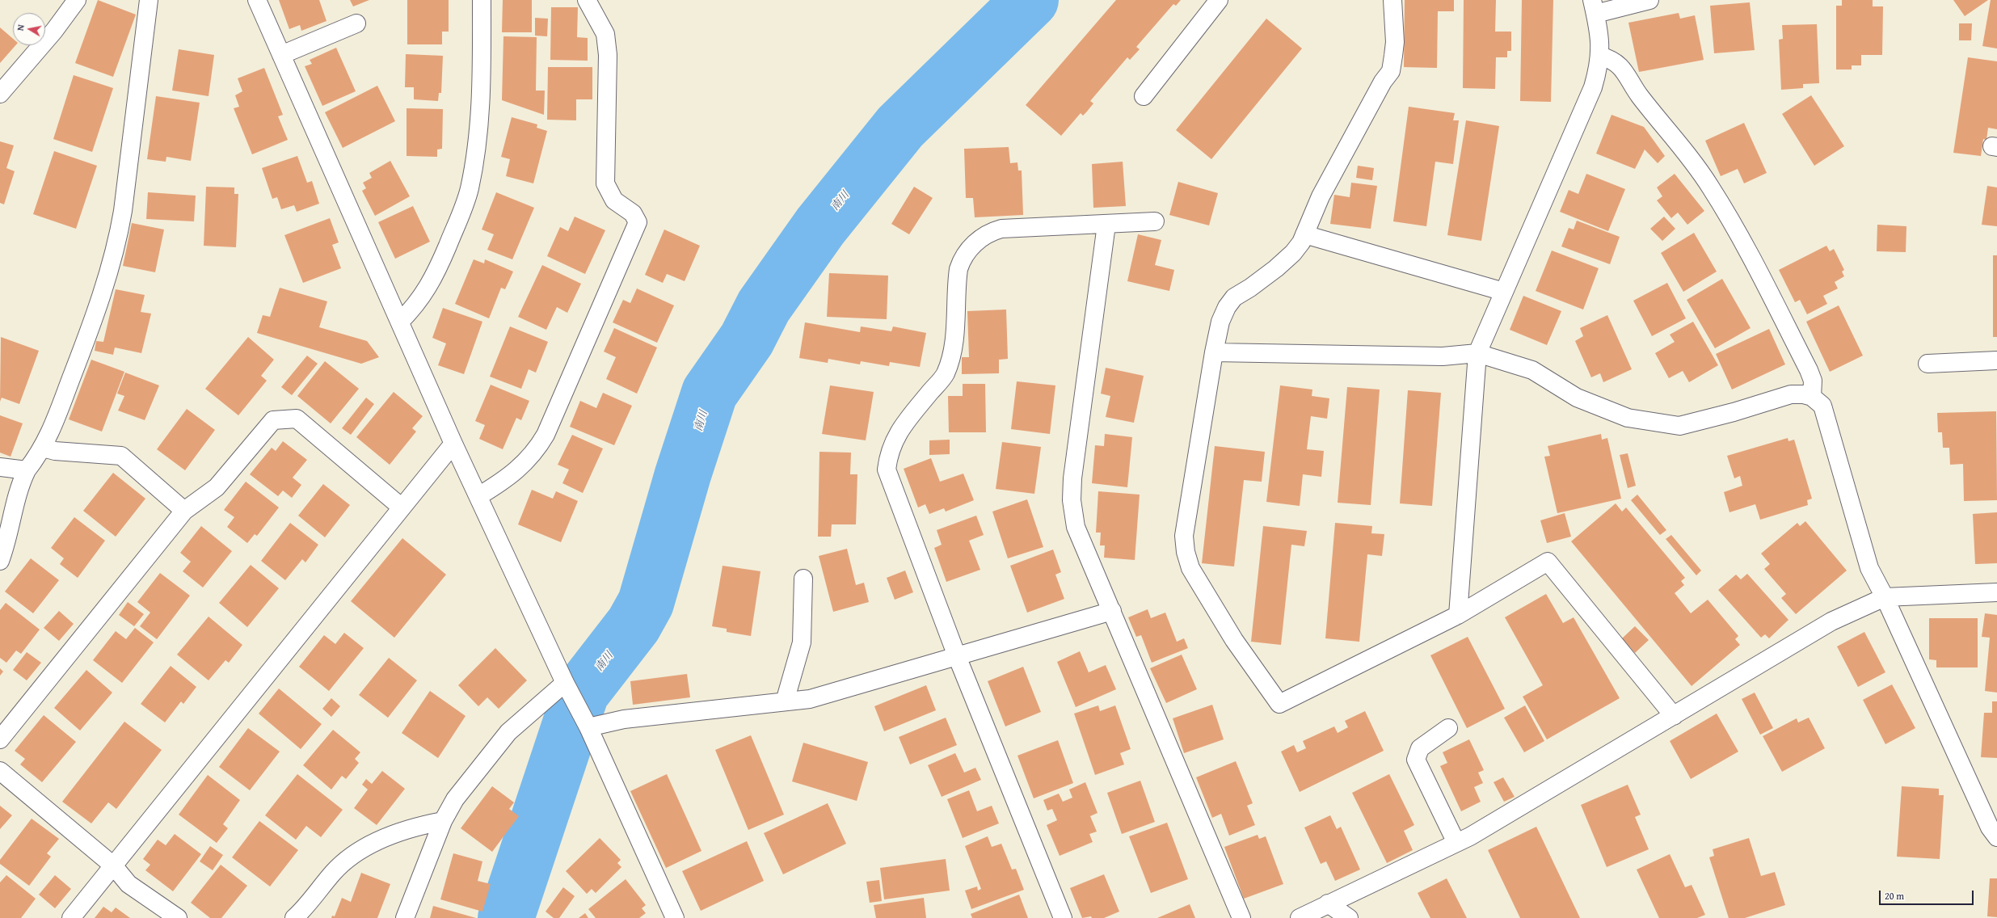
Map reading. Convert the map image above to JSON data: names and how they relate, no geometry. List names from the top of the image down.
{
  "water": ["南川"],
  "scale_bar": "20 m",
  "north": "left"
}
